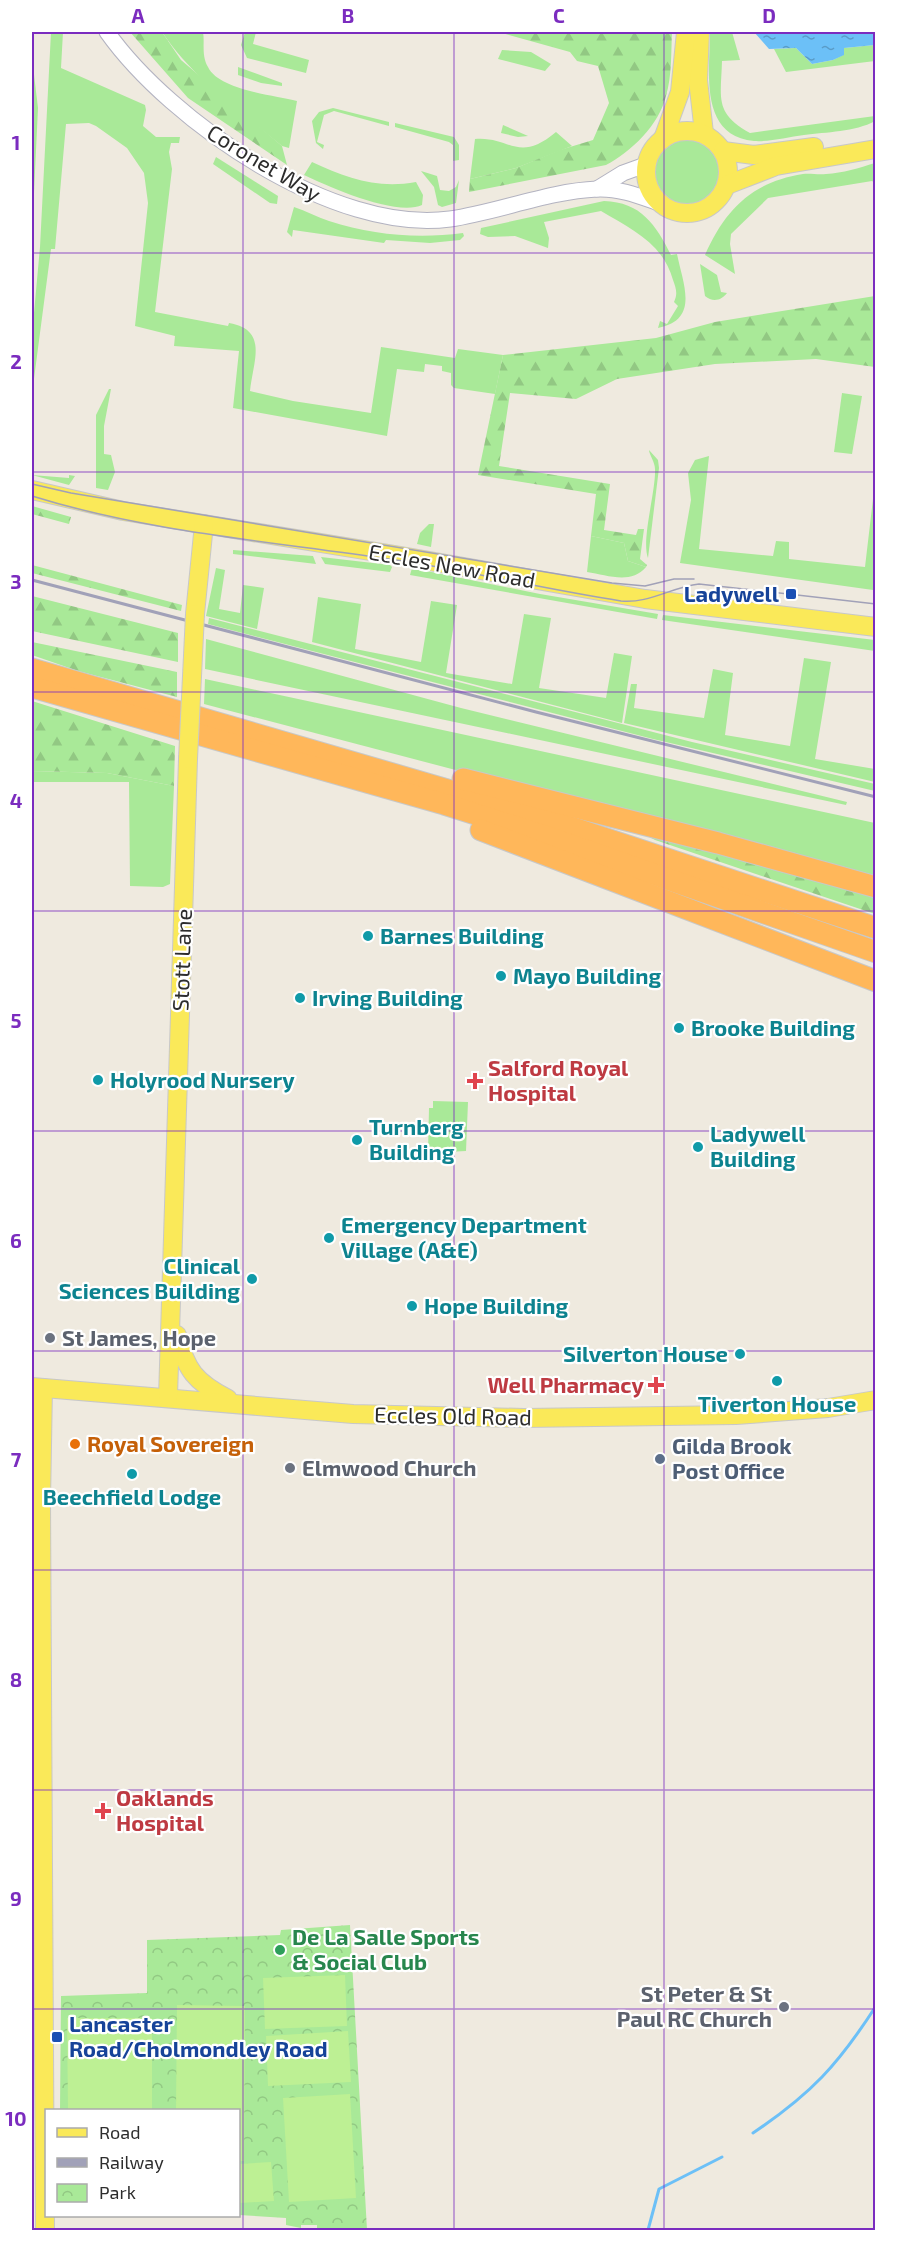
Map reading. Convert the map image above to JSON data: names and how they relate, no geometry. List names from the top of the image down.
{
  "streets": {
    "main road": ["Eccles New Road", "Stott Lane", "Eccles Old Road"],
    "street": ["Coronet Way"]
  },
  "crossings": [
    ["Eccles New Road", "Stott Lane"],
    ["Stott Lane", "Eccles Old Road"]
  ],
  "places": {
    "transit": ["Ladywell", "Lancaster Road/Cholmondley Road"],
    "other": [
      "Barnes Building",
      "Mayo Building",
      "Irving Building",
      "Brooke Building",
      "Holyrood Nursery",
      "Turnberg Building",
      "Ladywell Building",
      "Emergency Department Village (A&E)",
      "Clinical Sciences Building",
      "Hope Building",
      "St James, Hope",
      "Silverton House",
      "Tiverton House",
      "Royal Sovereign",
      "Gilda Brook Post Office",
      "Elmwood Church",
      "Beechfield Lodge",
      "De La Salle Sports & Social Club",
      "St Peter & St Paul RC Church"
    ],
    "health": ["Salford Royal Hospital", "Well Pharmacy", "Oaklands Hospital"]
  },
  "legend": ["Road", "Railway", "Park"],
  "grid": {
    "columns": [
      "A",
      "B",
      "C",
      "D"
    ],
    "rows": [
      "1",
      "2",
      "3",
      "4",
      "5",
      "6",
      "7",
      "8",
      "9",
      "10"
    ]
  }
}
